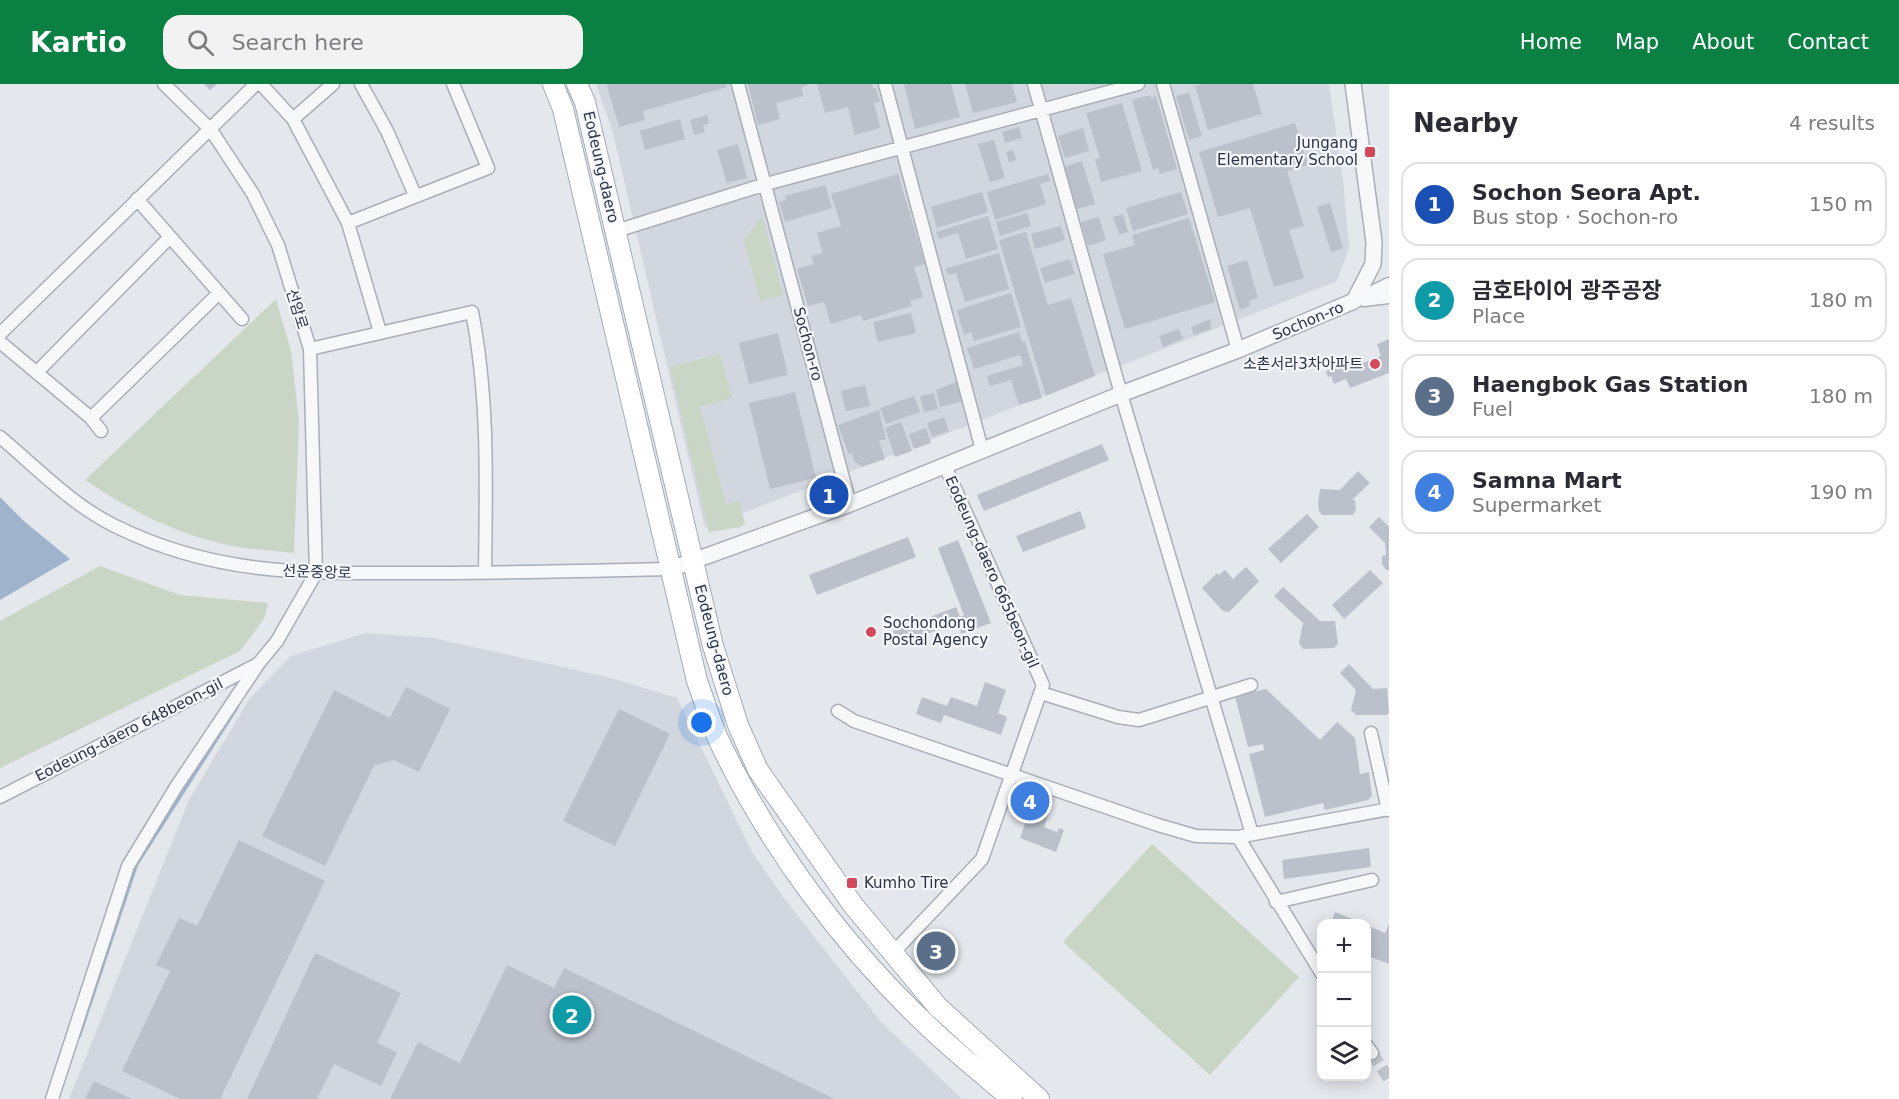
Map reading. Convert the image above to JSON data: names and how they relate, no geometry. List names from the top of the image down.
{
  "streets": {
    "main road": ["Eodeung-daero"],
    "street": [
      "선암로",
      "Sochon-ro",
      "선운중앙로",
      "Eodeung-daero 665beon-gil",
      "Eodeung-daero 648beon-gil"
    ]
  },
  "crossings": [
    ["Eodeung-daero", "Sochon-ro"],
    ["Eodeung-daero", "선운중앙로"],
    ["선암로", "선운중앙로"],
    ["Sochon-ro", "선운중앙로"],
    ["Sochon-ro", "Eodeung-daero 665beon-gil"]
  ],
  "places": {
    "transit": ["Jungang Elementary School", "Kumho Tire"],
    "other": ["소촌서라3차아파트", "Sochondong Postal Agency"]
  },
  "page": {
    "header": "Kartio",
    "search": "Search here",
    "nav": [
      "Home",
      "Map",
      "About",
      "Contact"
    ],
    "heading": ["Nearby", "4 results"],
    "list": [
      {
        "mark": "1",
        "name": "Sochon Seora Apt.",
        "note": "Bus stop · Sochon-ro",
        "value": "150 m"
      },
      {
        "mark": "2",
        "name": "금호타이어 광주공장",
        "note": "Place",
        "value": "180 m"
      },
      {
        "mark": "3",
        "name": "Haengbok Gas Station",
        "note": "Fuel",
        "value": "180 m"
      },
      {
        "mark": "4",
        "name": "Samna Mart",
        "note": "Supermarket",
        "value": "190 m"
      }
    ],
    "pins": [
      "1",
      "4",
      "3",
      "2"
    ],
    "map_buttons": ["+", "−"]
  }
}
